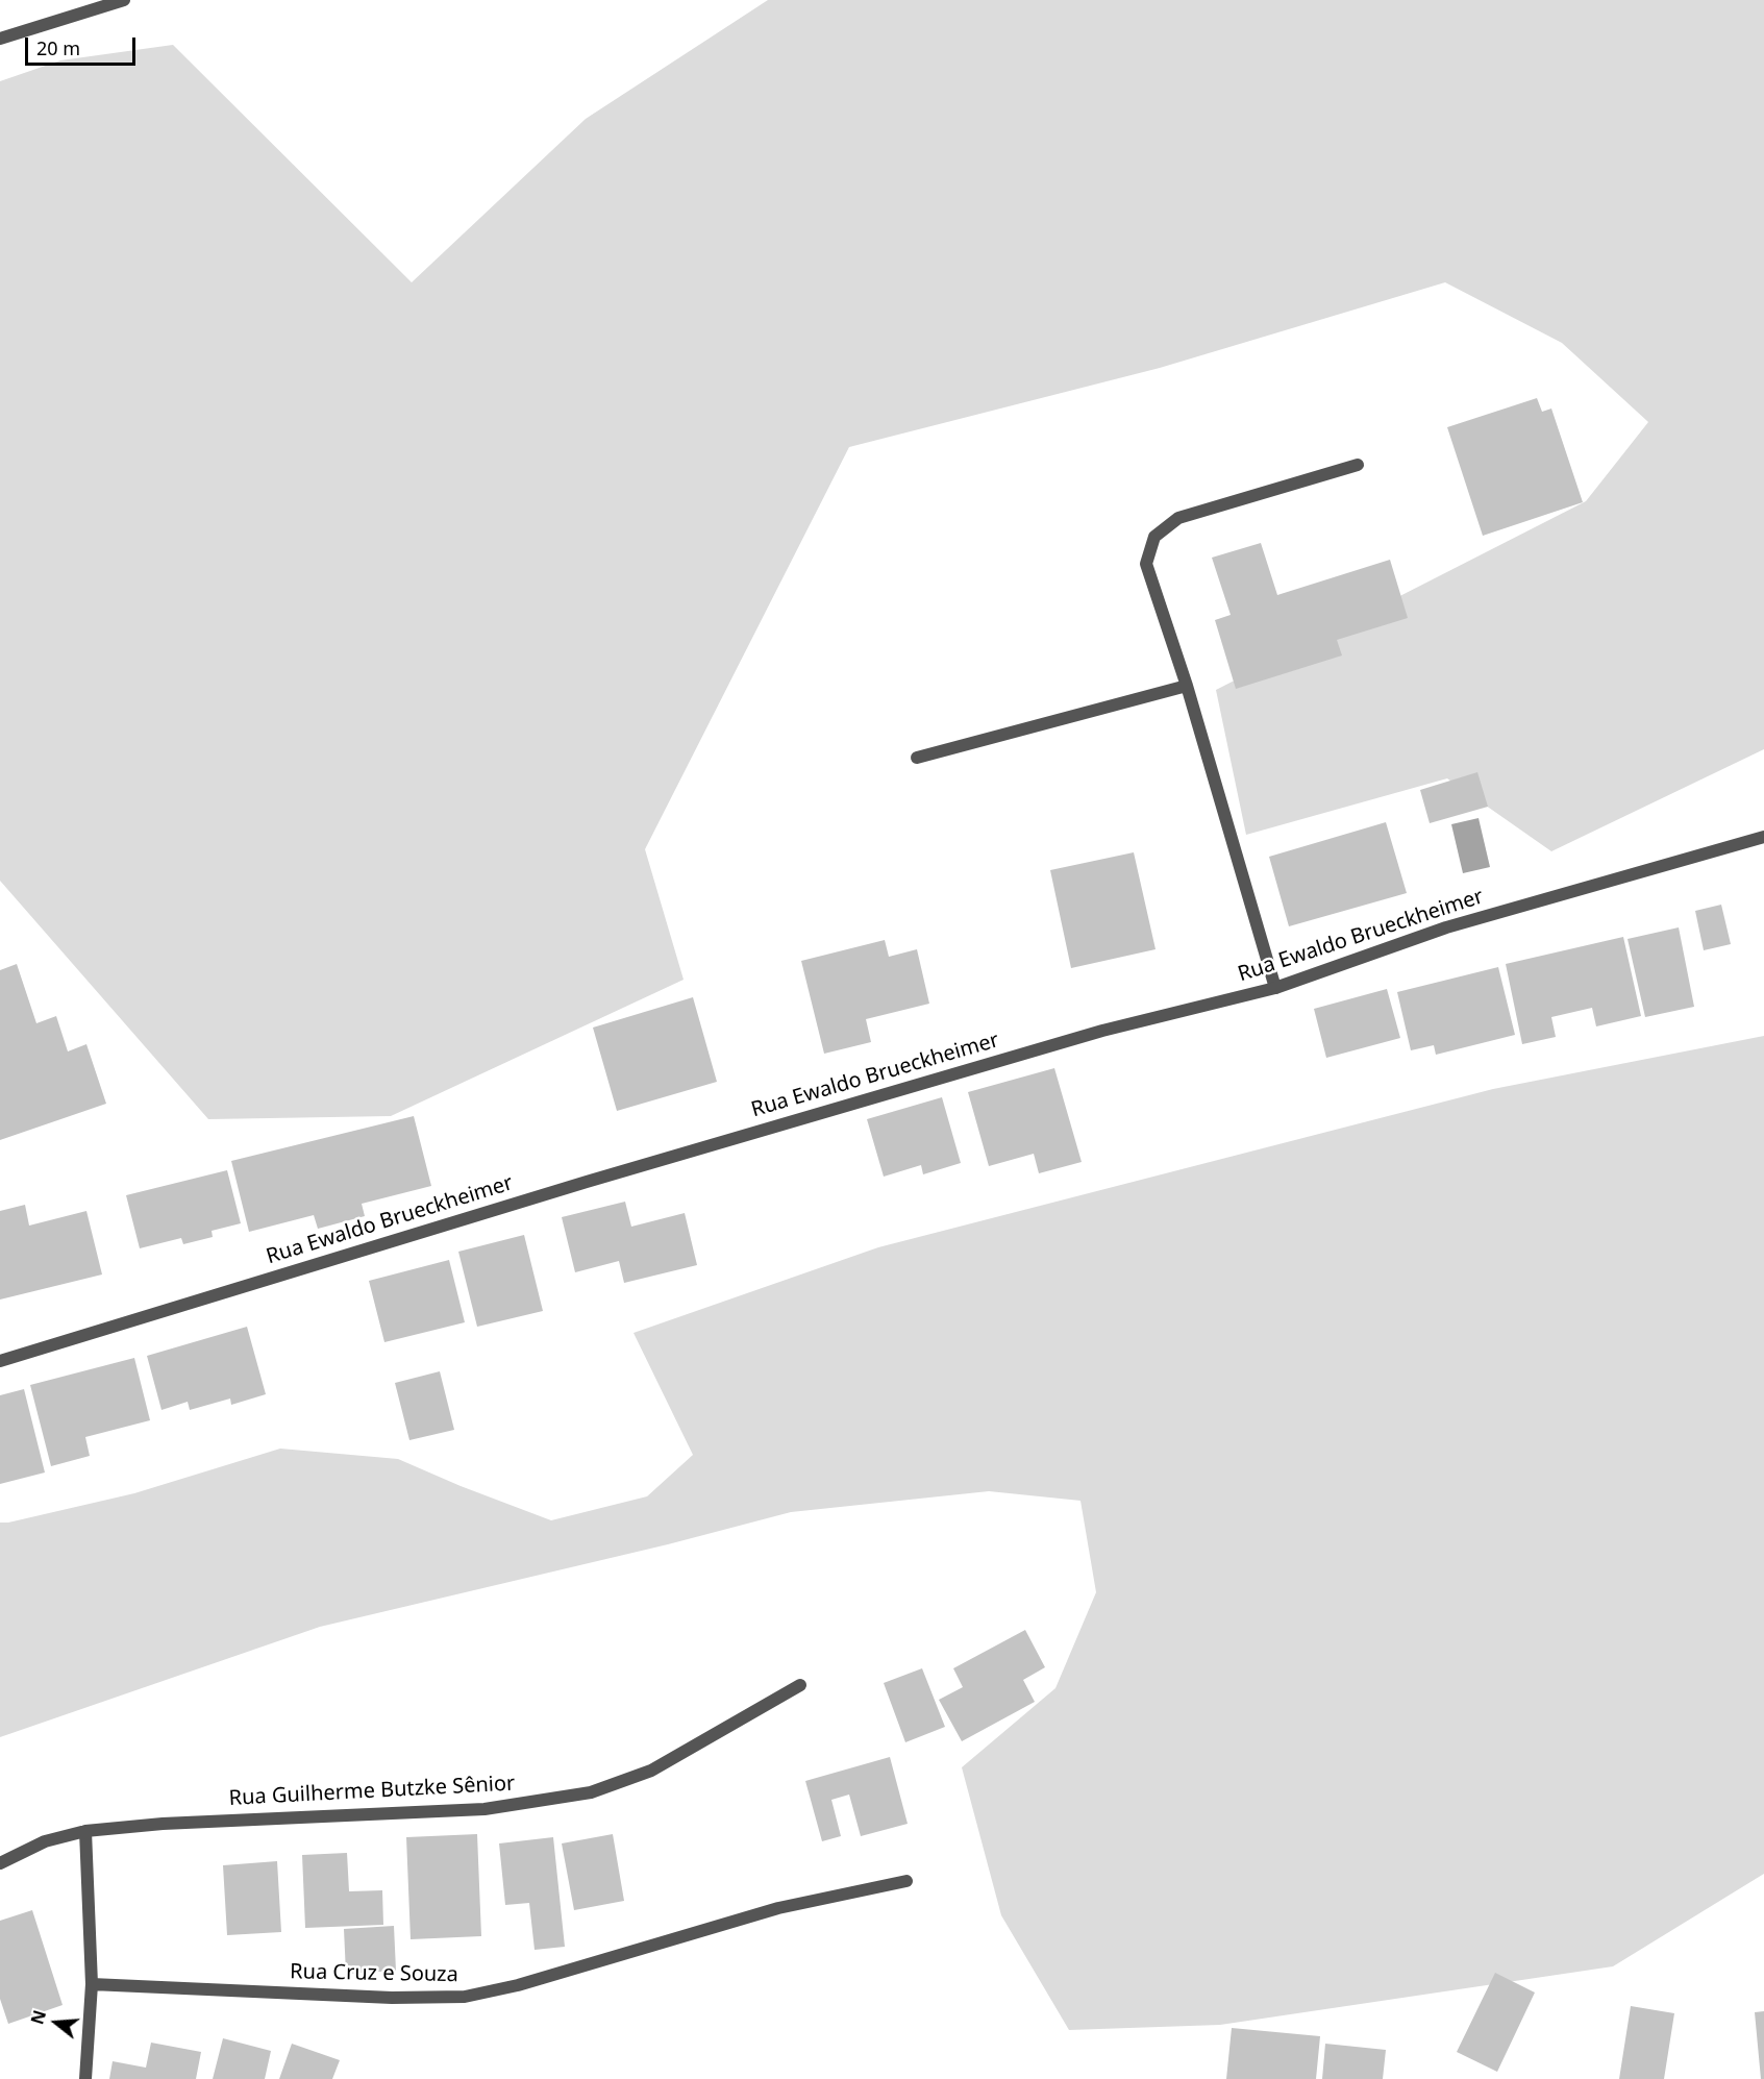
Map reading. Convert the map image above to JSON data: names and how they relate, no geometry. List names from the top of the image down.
{
  "streets": {
    "street": ["Rua Ewaldo Brueckheimer", "Rua Guilherme Butzke Sênior", "Rua Cruz e Souza"]
  },
  "scale_bar": "20 m",
  "north": "left"
}
